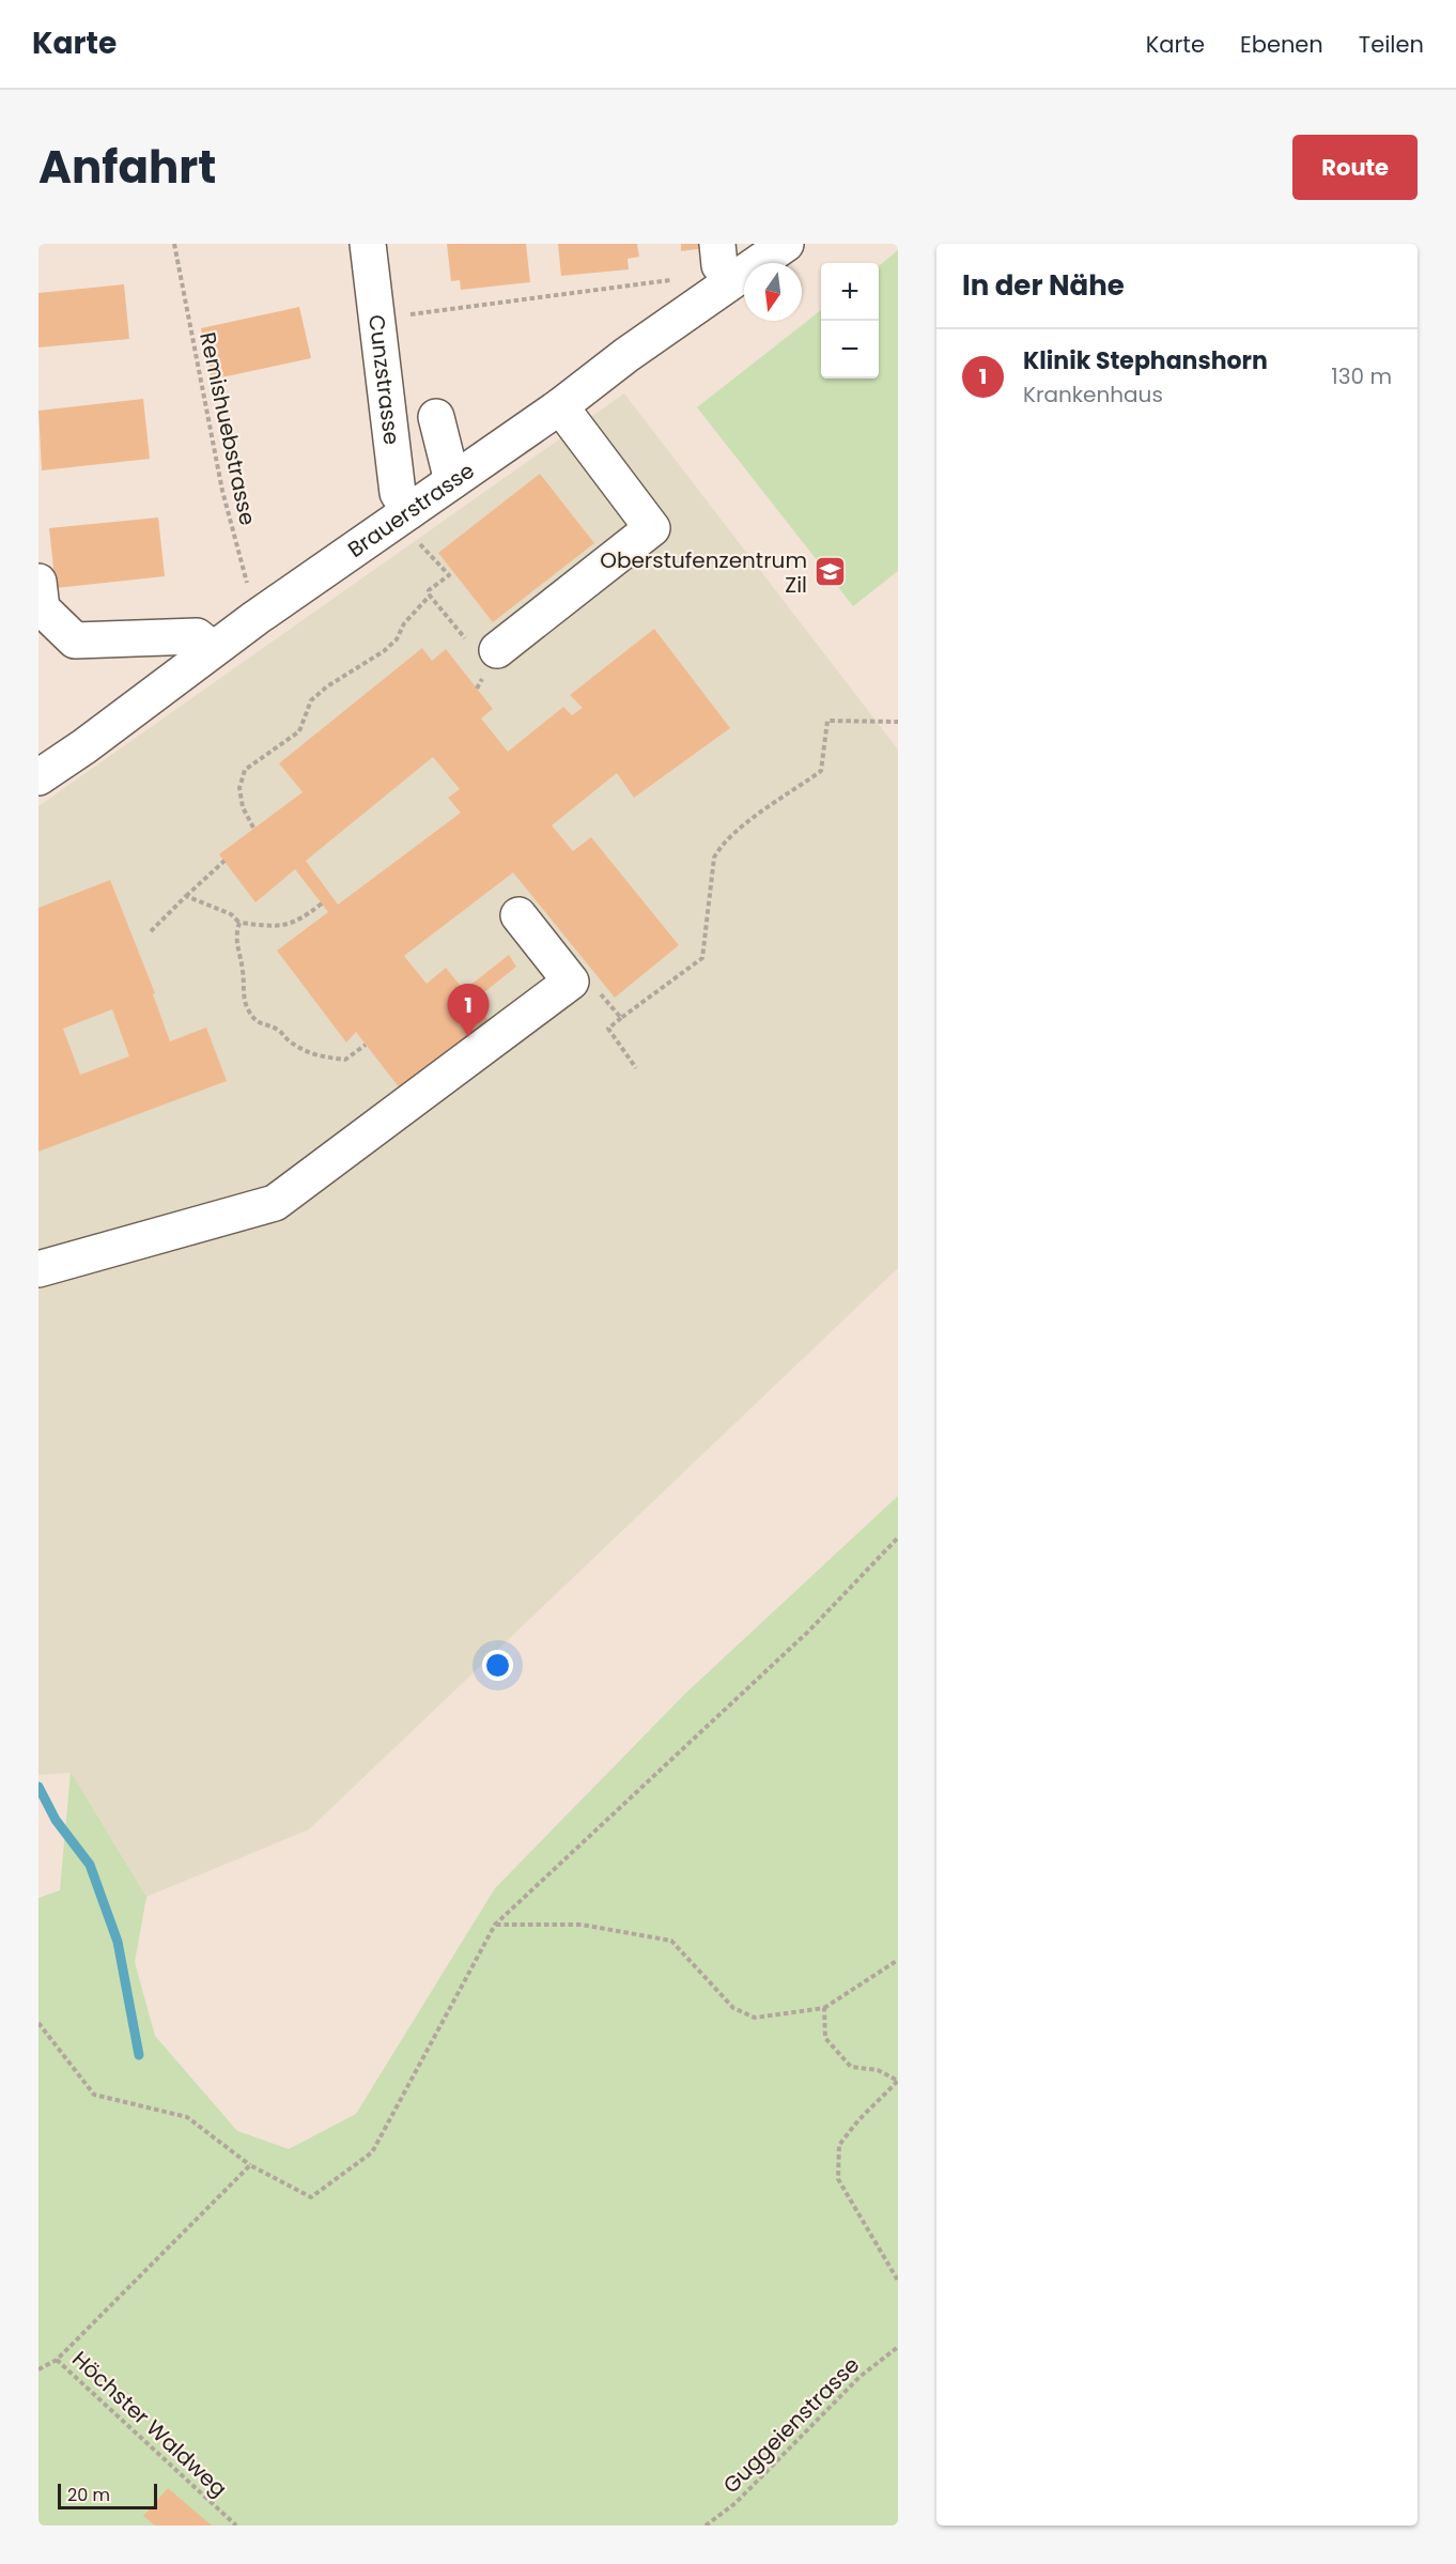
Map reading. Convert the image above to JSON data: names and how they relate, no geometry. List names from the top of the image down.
{
  "streets": {
    "street": ["Cunzstrasse", "Brauerstrasse"],
    "path": ["Remishuebstrasse", "Höchster Waldweg", "Guggeienstrasse"]
  },
  "crossings": [
    ["Cunzstrasse", "Brauerstrasse"],
    ["Remishuebstrasse", "Brauerstrasse"]
  ],
  "places": {
    "school or university": ["Oberstufenzentrum Zil"]
  },
  "scale_bar": "20 m",
  "north": "bottom",
  "page": {
    "header": "Karte",
    "nav": ["Karte", "Ebenen", "Teilen"],
    "title": "Anfahrt",
    "buttons": "Route",
    "heading": "In der Nähe",
    "map_buttons": ["+", "−"],
    "list": [
      {
        "mark": "1",
        "name": "Klinik Stephanshorn",
        "note": "Krankenhaus",
        "value": "130 m"
      }
    ],
    "pins": "1",
    "scale": "20 m"
  }
}
